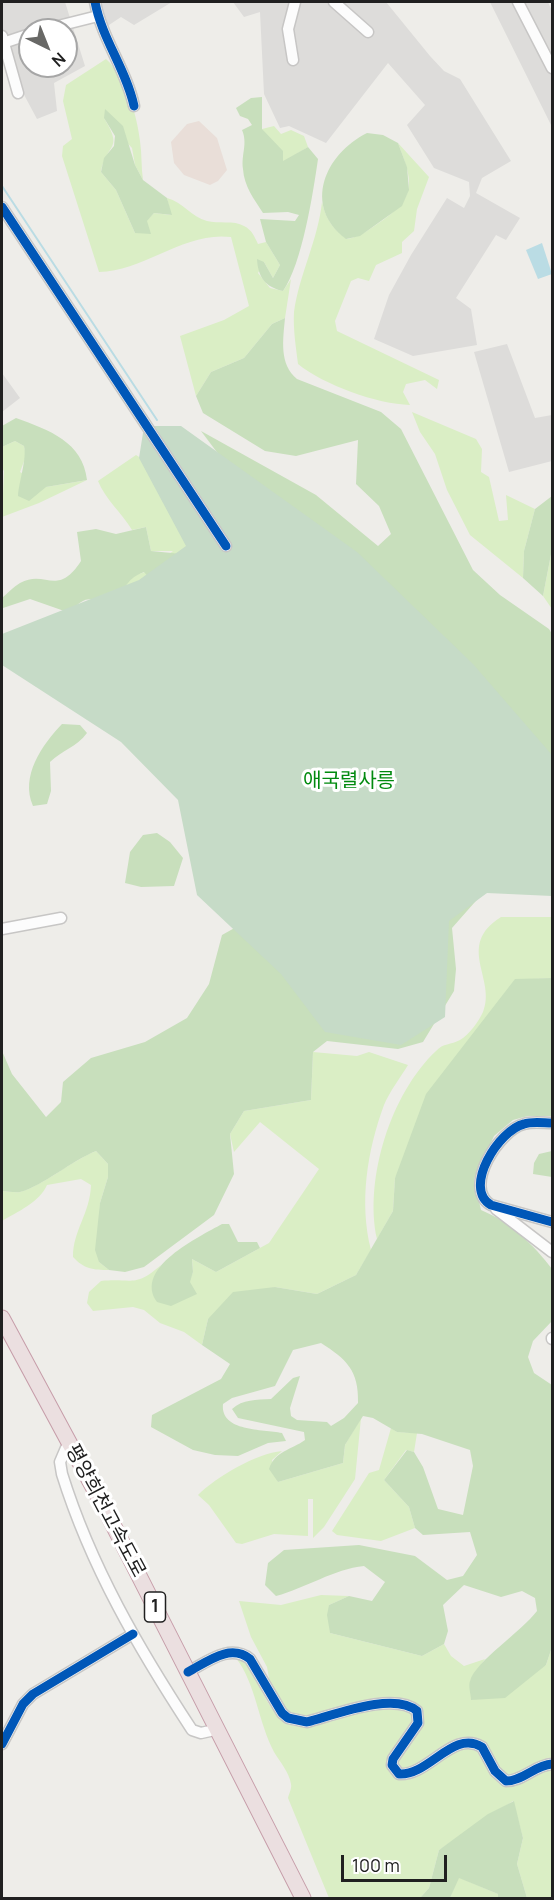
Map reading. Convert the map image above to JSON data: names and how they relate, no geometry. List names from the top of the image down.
{
  "streets": {
    "highway": ["평양희천고속도로", "1"]
  },
  "parks": ["애국렬사릉"],
  "scale_bar": "100 m",
  "north": "bottom right"
}
